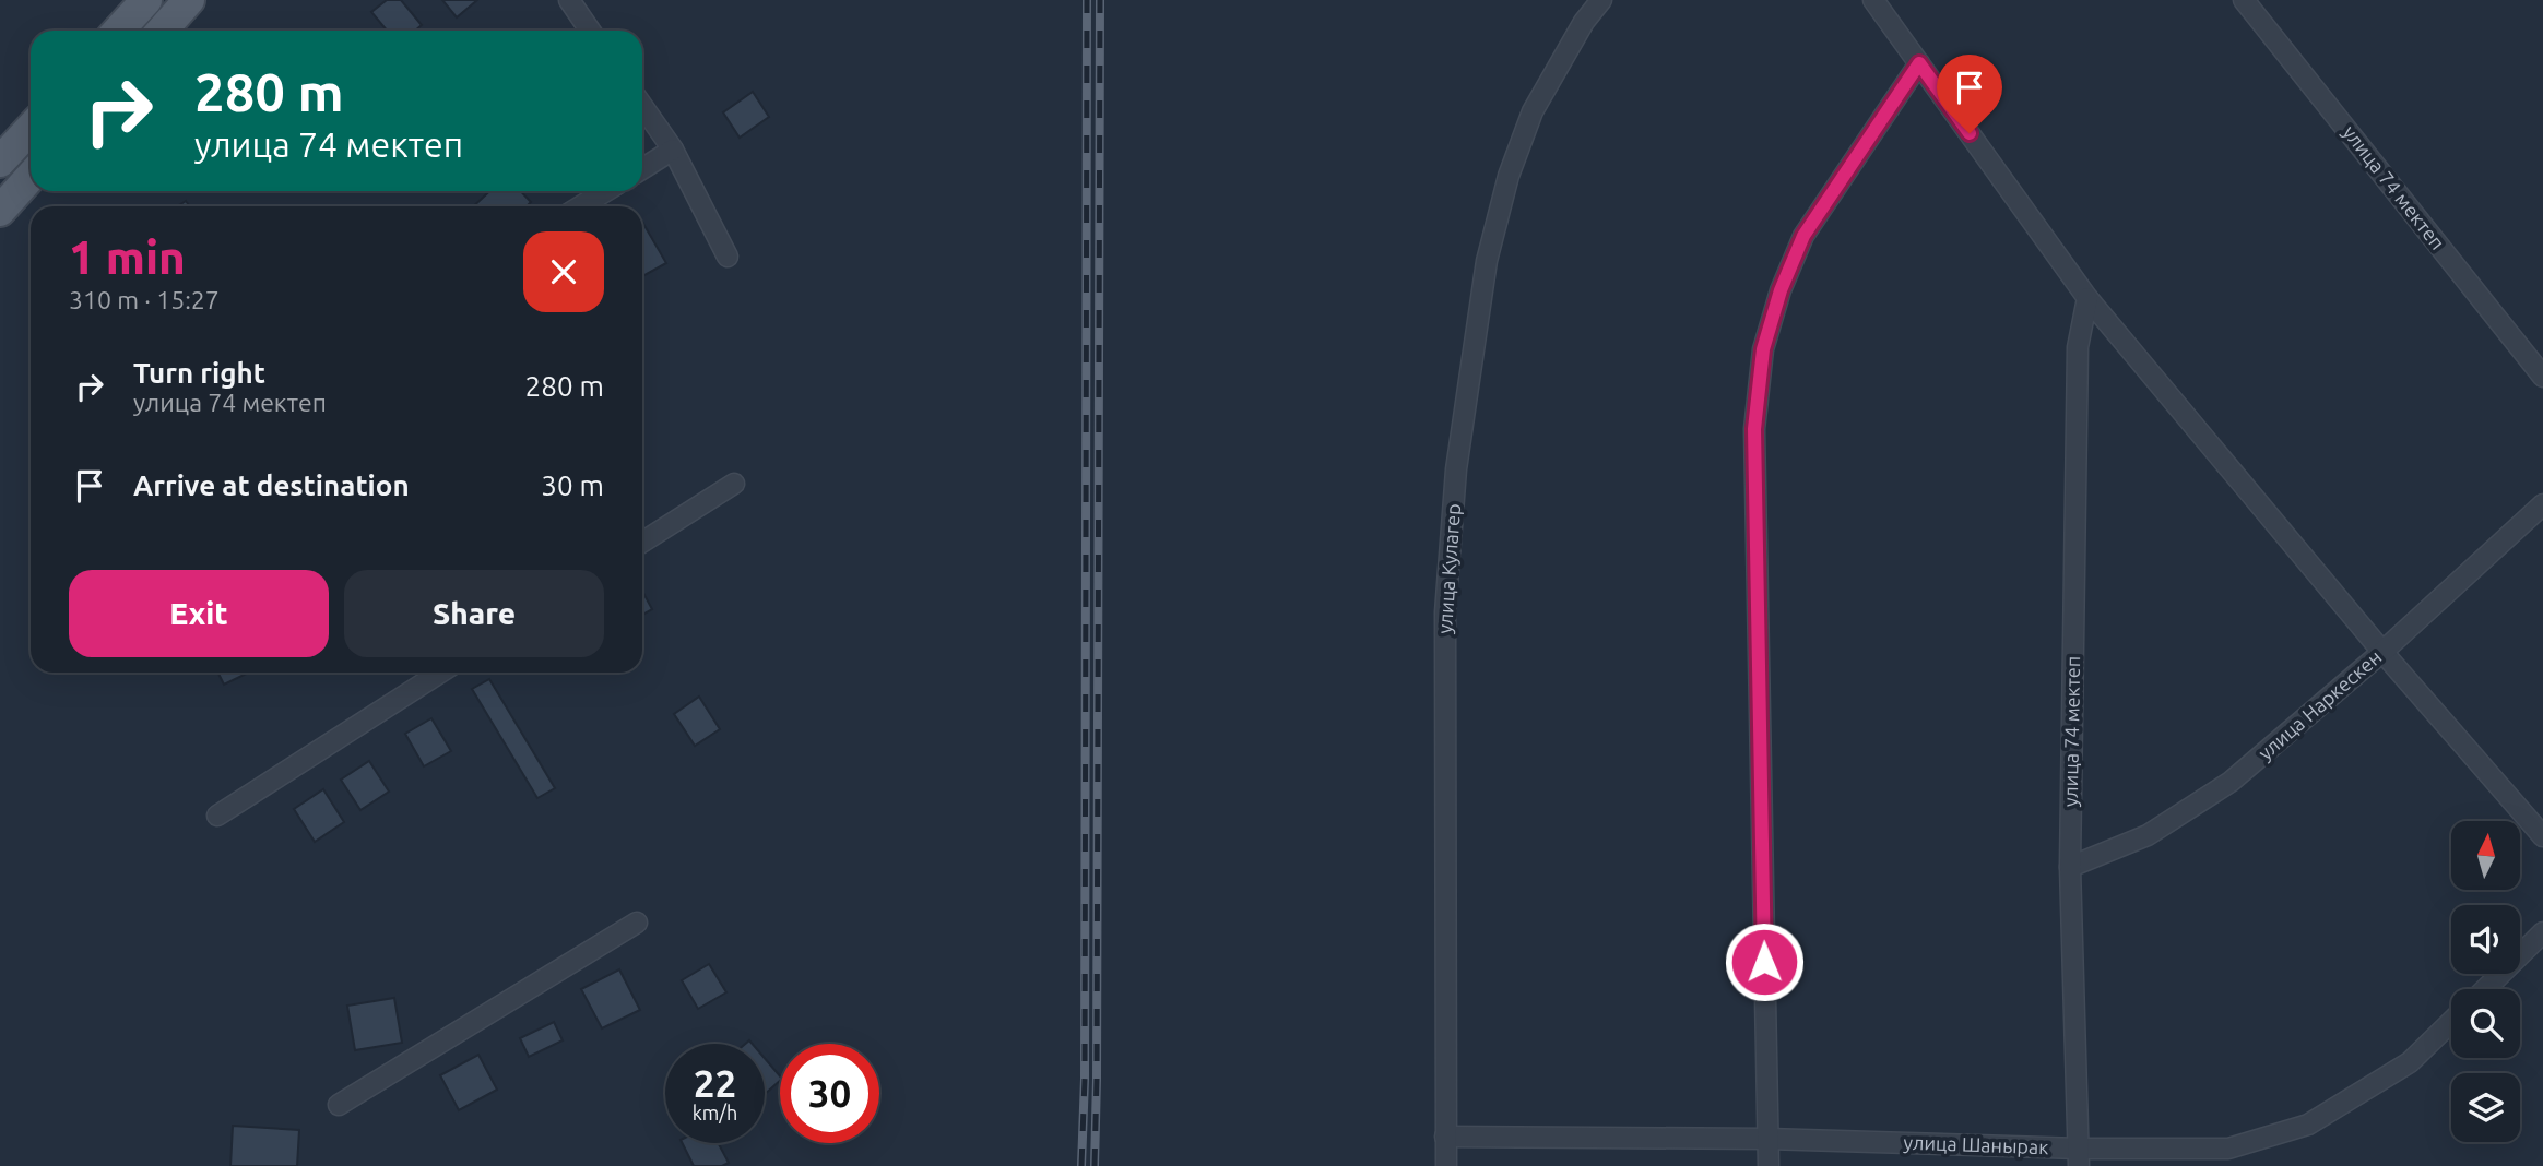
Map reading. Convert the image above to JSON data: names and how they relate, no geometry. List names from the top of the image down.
{
  "streets": {
    "street": [
      "улица 74 мектеп",
      "улица Кулагер",
      "улица Наркескен",
      "улица Шанырак"
    ]
  },
  "crossings": [
    ["улица 74 мектеп", "улица Наркескен"],
    ["улица 74 мектеп", "улица Шанырак"],
    ["улица Кулагер", "улица Шанырак"]
  ],
  "north": "top",
  "page": {
    "turn": ["280 m", "улица 74 мектеп"],
    "heading": ["1 min", "310 m · 15:27"],
    "list": [
      {
        "name": "Turn right",
        "note": "улица 74 мектеп",
        "value": "280 m"
      },
      {
        "name": "Arrive at destination",
        "value": "30 m"
      }
    ],
    "buttons": ["Exit", "Share"],
    "speed": "22 km/h",
    "limit": "30"
  }
}
